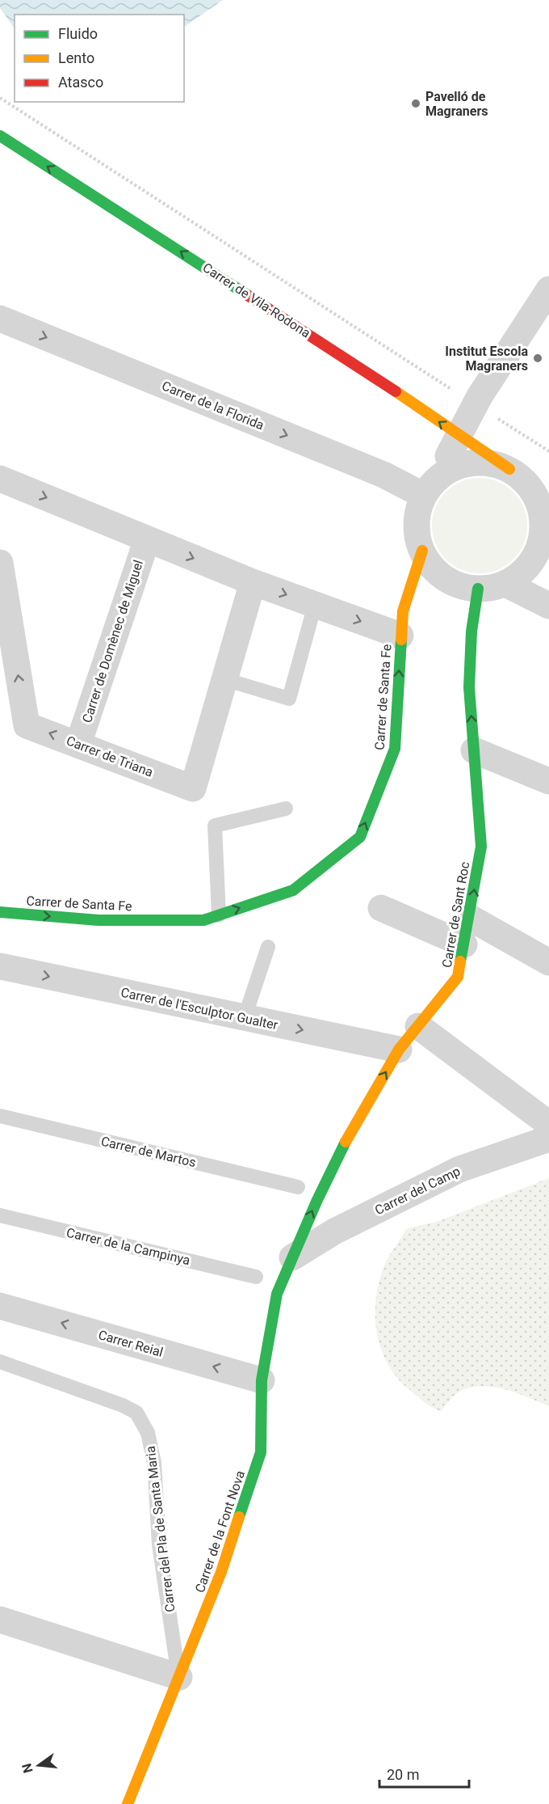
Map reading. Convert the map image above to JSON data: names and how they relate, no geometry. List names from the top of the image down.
{
  "streets": {
    "street": [
      "Carrer de Vila-Rodona",
      "Carrer de la Florida",
      "Carrer de Domènec de Miguel",
      "Carrer de Santa Fe",
      "Carrer de Triana",
      "Carrer de Sant Roc",
      "Carrer de l'Esculptor Gualter",
      "Carrer del Camp",
      "Carrer Reial",
      "Carrer de la Font Nova"
    ],
    "lane": ["Carrer de Martos", "Carrer de la Campinya", "Carrer del Pla de Santa Maria"]
  },
  "crossings": [
    ["Carrer de Vila-Rodona", "Carrer de la Florida"],
    ["Carrer de Vila-Rodona", "Carrer de Santa Fe"],
    ["Carrer de Vila-Rodona", "Carrer de Sant Roc"],
    ["Carrer de la Florida", "Carrer de Santa Fe"],
    ["Carrer de la Florida", "Carrer de Sant Roc"],
    ["Carrer de Domènec de Miguel", "Carrer de Triana"],
    ["Carrer de Santa Fe", "Carrer de Sant Roc"],
    ["Carrer de Sant Roc", "Carrer de l'Esculptor Gualter"],
    ["Carrer de Sant Roc", "Carrer del Camp"],
    ["Carrer de Sant Roc", "Carrer de la Font Nova"],
    ["Carrer del Camp", "Carrer de la Font Nova"],
    ["Carrer Reial", "Carrer de la Font Nova"],
    ["Carrer del Pla de Santa Maria", "Carrer de la Font Nova"]
  ],
  "one_way": [
    "Carrer de Vila-Rodona",
    "Carrer de Santa Fe",
    "Carrer de Triana",
    "Carrer de Sant Roc",
    "Carrer de l'Esculptor Gualter",
    "Carrer Reial"
  ],
  "places": ["Pavelló de Magraners", "Institut Escola Magraners"],
  "legend": ["Fluido", "Lento", "Atasco"],
  "scale_bar": "20 m",
  "north": "left"
}
